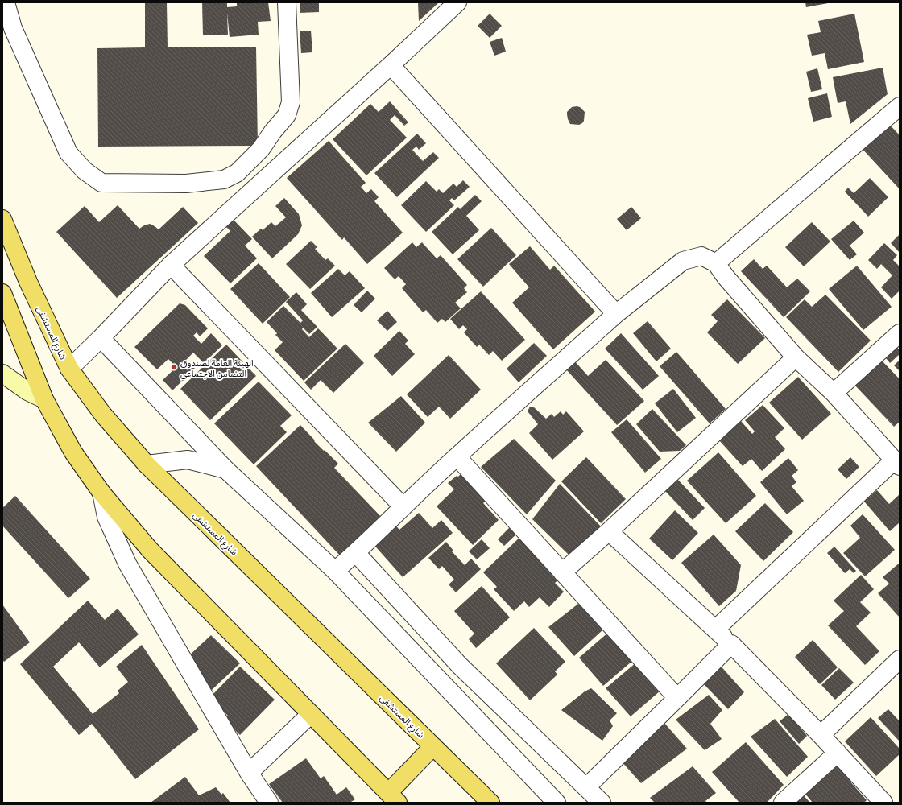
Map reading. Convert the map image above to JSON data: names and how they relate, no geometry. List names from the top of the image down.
{
  "streets": {
    "main road": ["شارع المستشفى"]
  },
  "places": ["الهيئة العامة لصندوق التضامن الاجتماعي"]
}
